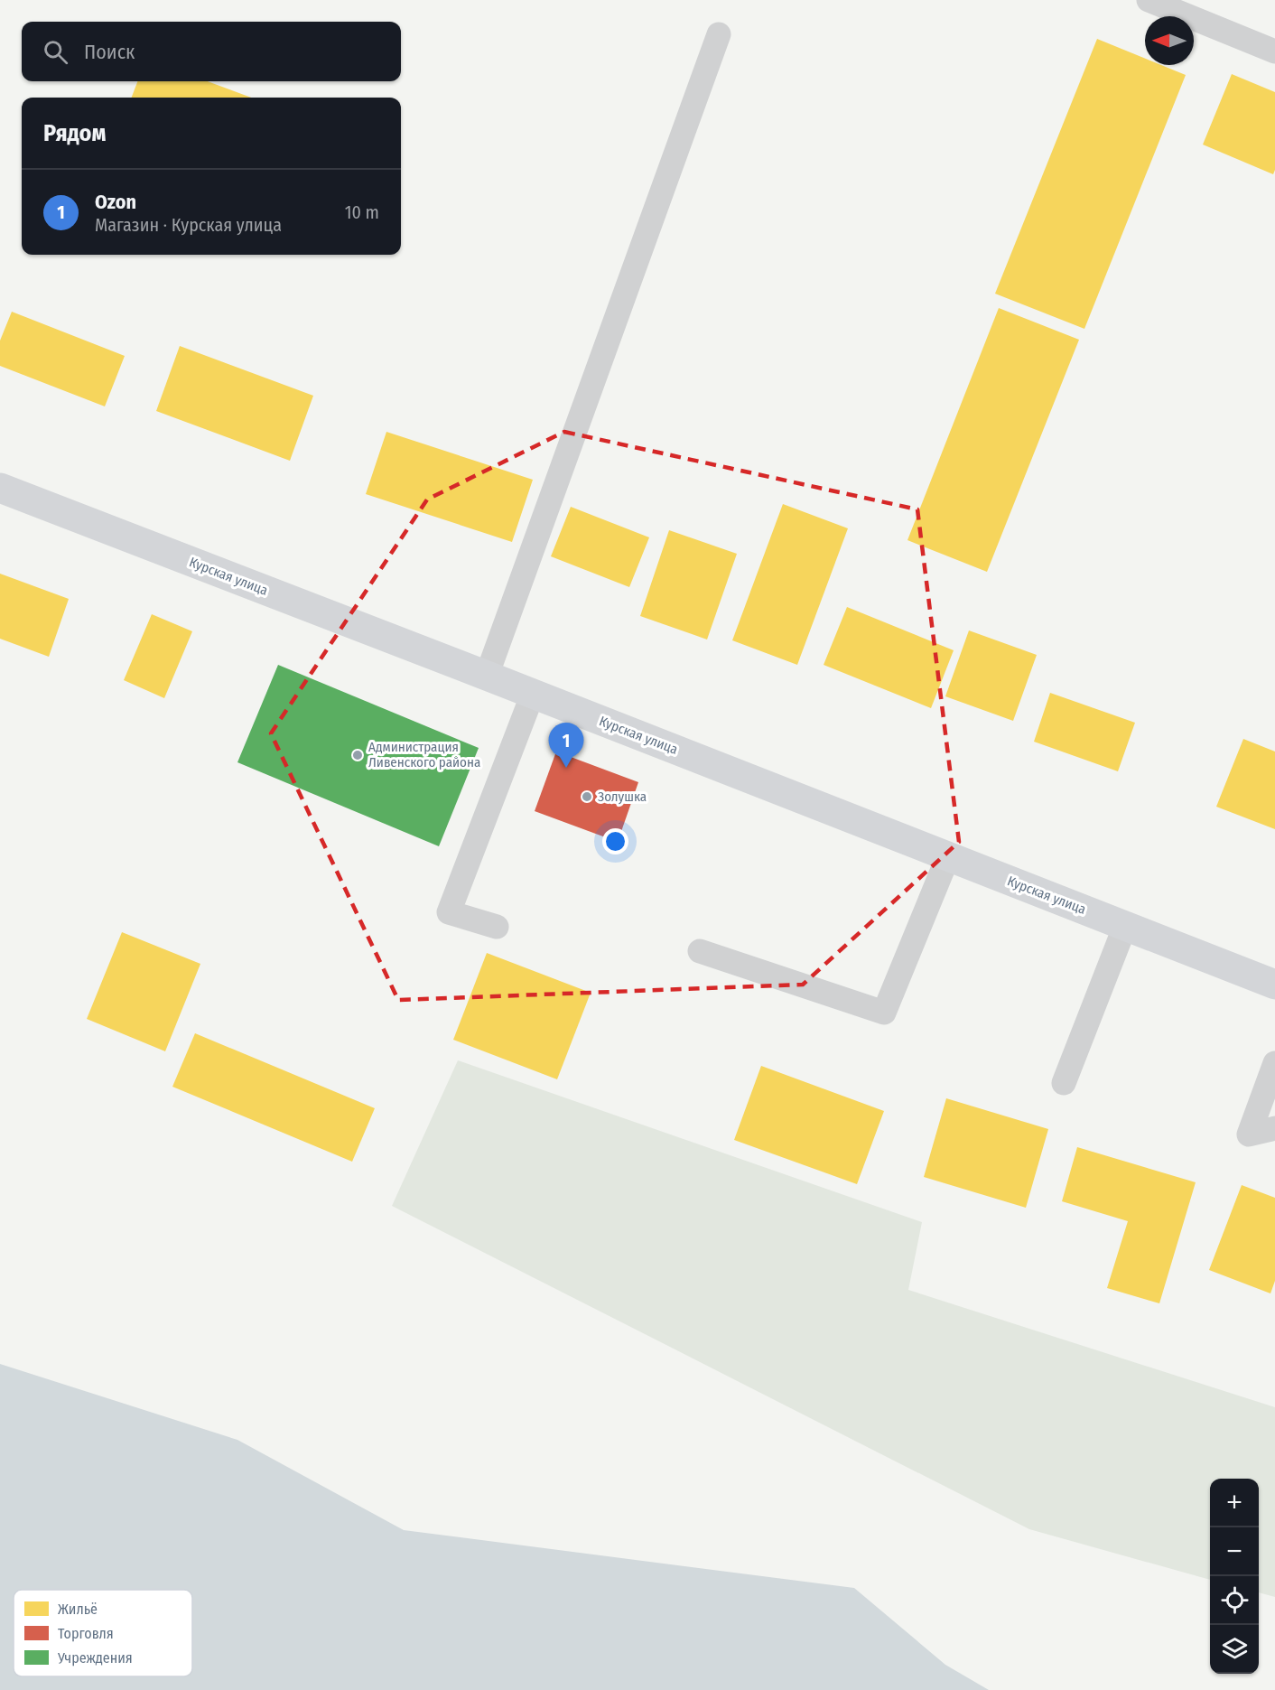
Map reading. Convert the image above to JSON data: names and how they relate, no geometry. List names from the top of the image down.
{
  "streets": {
    "street": ["Курская улица"]
  },
  "places": ["Администрация Ливенского района", "Золушка"],
  "legend": ["Жильё", "Торговля", "Учреждения"],
  "north": "left",
  "page": {
    "search": "Поиск",
    "heading": "Рядом",
    "list": [
      {
        "mark": "1",
        "name": "Ozon",
        "note": "Магазин · Курская улица",
        "value": "10 m"
      }
    ],
    "pins": "1",
    "map_buttons": ["+", "−"]
  }
}
